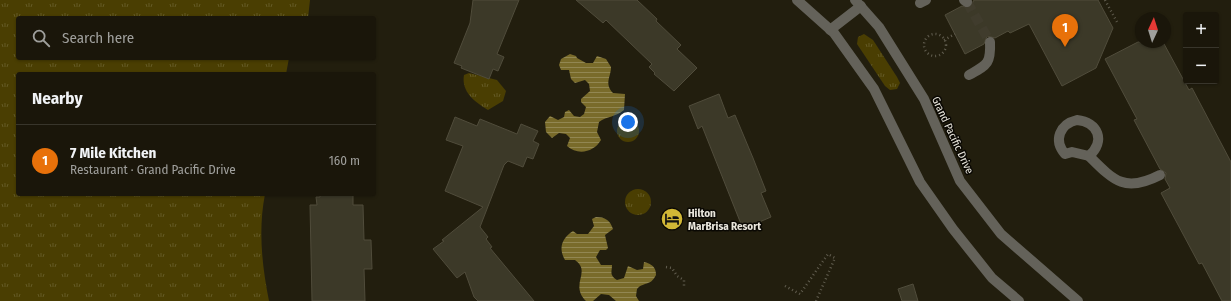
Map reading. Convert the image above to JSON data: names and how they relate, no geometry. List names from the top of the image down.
{
  "streets": {
    "street": ["Grand Pacific Drive"]
  },
  "places": {
    "hotel": ["Hilton MarBrisa Resort"]
  },
  "north": "top",
  "page": {
    "map_buttons": ["+", "−"],
    "pins": "1",
    "search": "Search here",
    "heading": "Nearby",
    "list": [
      {
        "mark": "1",
        "name": "7 Mile Kitchen",
        "note": "Restaurant · Grand Pacific Drive",
        "value": "160 m"
      }
    ]
  }
}
